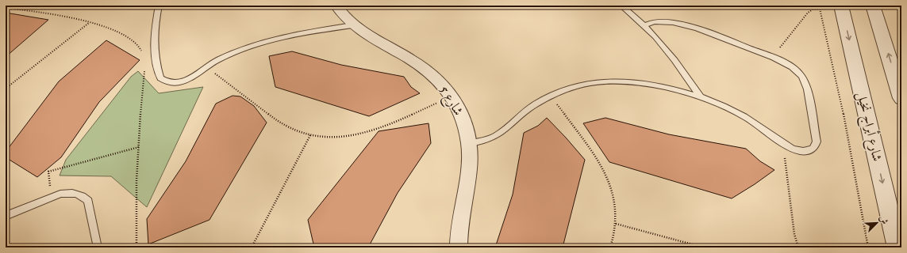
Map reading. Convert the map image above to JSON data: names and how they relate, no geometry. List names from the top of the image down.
{
  "streets": {
    "street": ["شارع 5", "شارع أبراج نخيل"]
  },
  "north": "top right"
}
